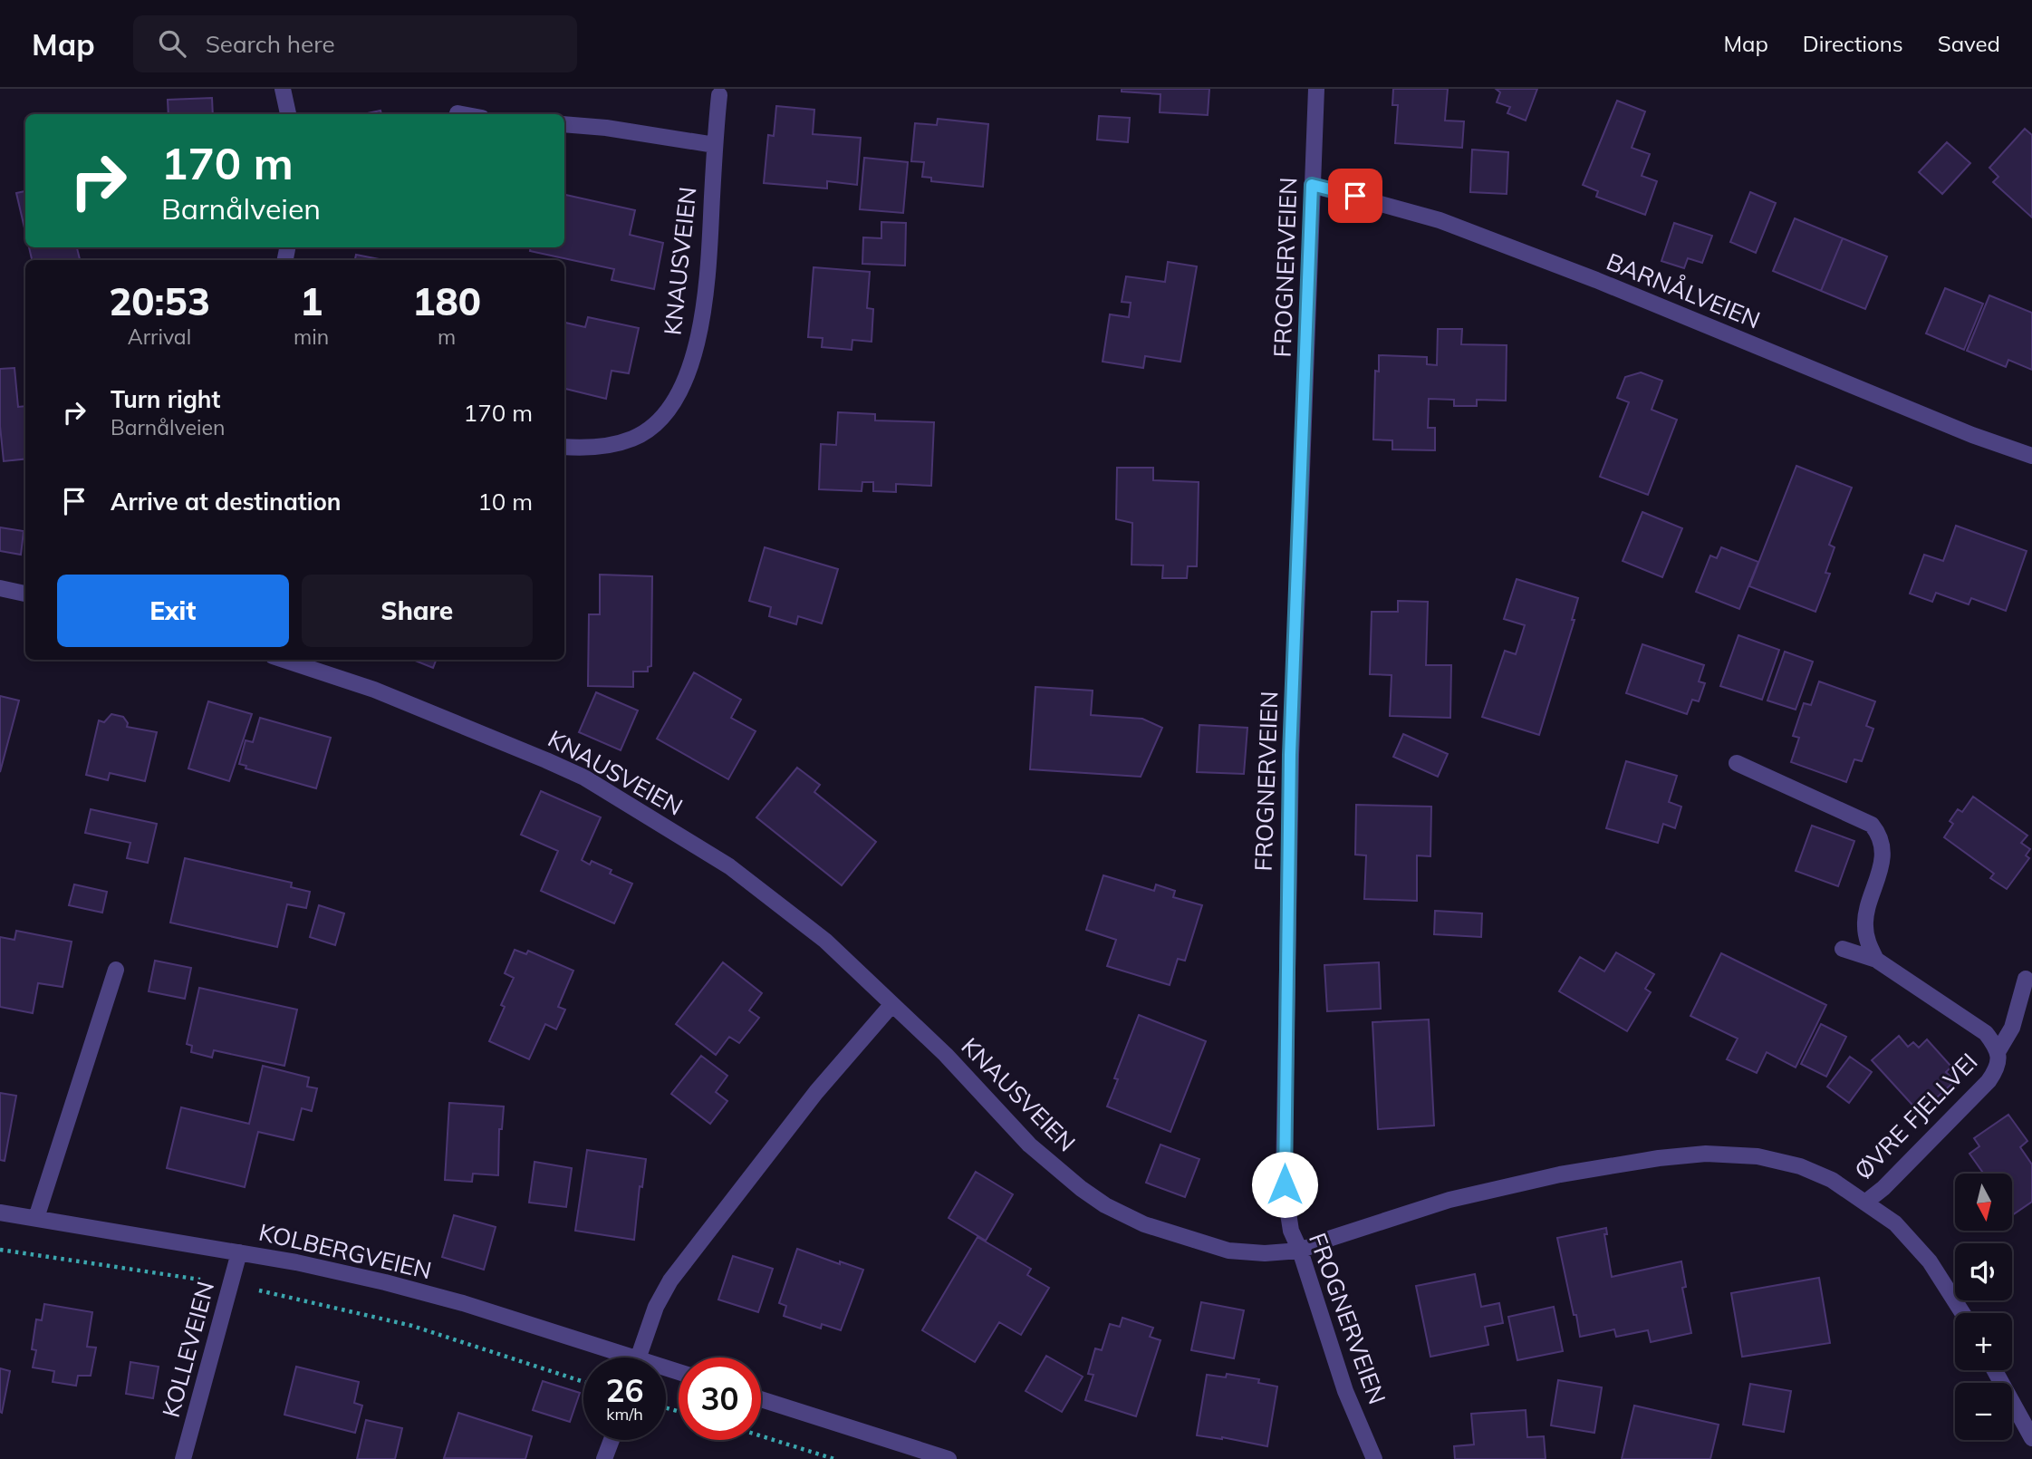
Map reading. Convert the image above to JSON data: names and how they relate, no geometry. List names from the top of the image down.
{
  "streets": {
    "street": [
      "KNAUSVEIEN",
      "FROGNERVEIEN",
      "BARNÅLVEIEN",
      "ØVRE FJELLVEI",
      "KOLBERGVEIEN",
      "KOLLEVEIEN"
    ]
  },
  "crossings": [
    ["KNAUSVEIEN", "FROGNERVEIEN"],
    ["KNAUSVEIEN", "ØVRE FJELLVEI"],
    ["FROGNERVEIEN", "BARNÅLVEIEN"],
    ["FROGNERVEIEN", "ØVRE FJELLVEI"],
    ["KOLBERGVEIEN", "KOLLEVEIEN"]
  ],
  "north": "bottom",
  "page": {
    "header": "Map",
    "search": "Search here",
    "nav": ["Map", "Directions", "Saved"],
    "turn": ["170 m", "Barnålveien"],
    "eta": [
      "20:53",
      "Arrival",
      "1",
      "min",
      "180",
      "m"
    ],
    "list": [
      {
        "name": "Turn right",
        "note": "Barnålveien",
        "value": "170 m"
      },
      {
        "name": "Arrive at destination",
        "value": "10 m"
      }
    ],
    "buttons": ["Exit", "Share"],
    "map_buttons": ["+", "−"],
    "speed": "26 km/h",
    "limit": "30"
  }
}
